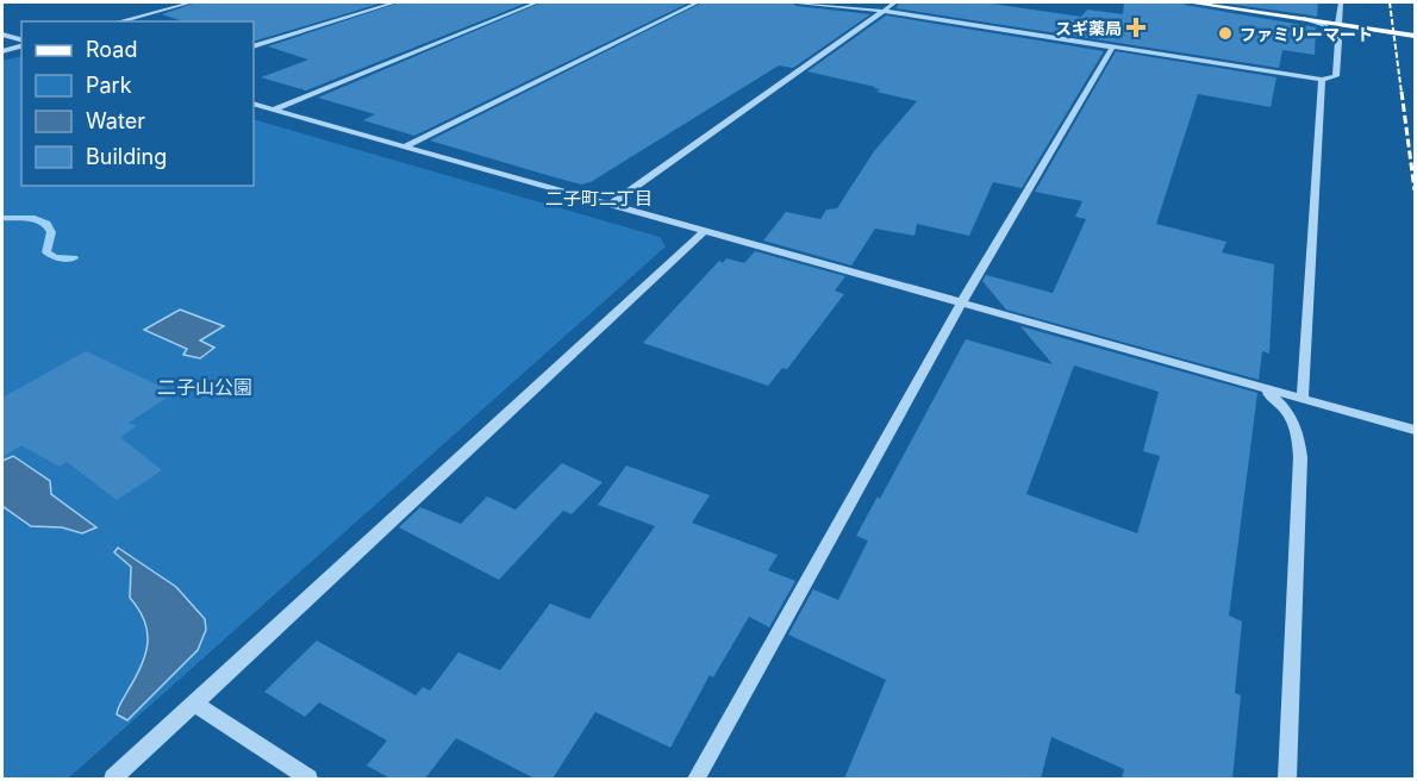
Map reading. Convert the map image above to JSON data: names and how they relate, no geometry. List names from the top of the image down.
{
  "districts": ["二子町二丁目"],
  "parks": ["二子山公園"],
  "places": {
    "health": ["スギ薬局"],
    "other": ["ファミリーマート"]
  },
  "legend": [
    "Road",
    "Park",
    "Water",
    "Building"
  ]
}
